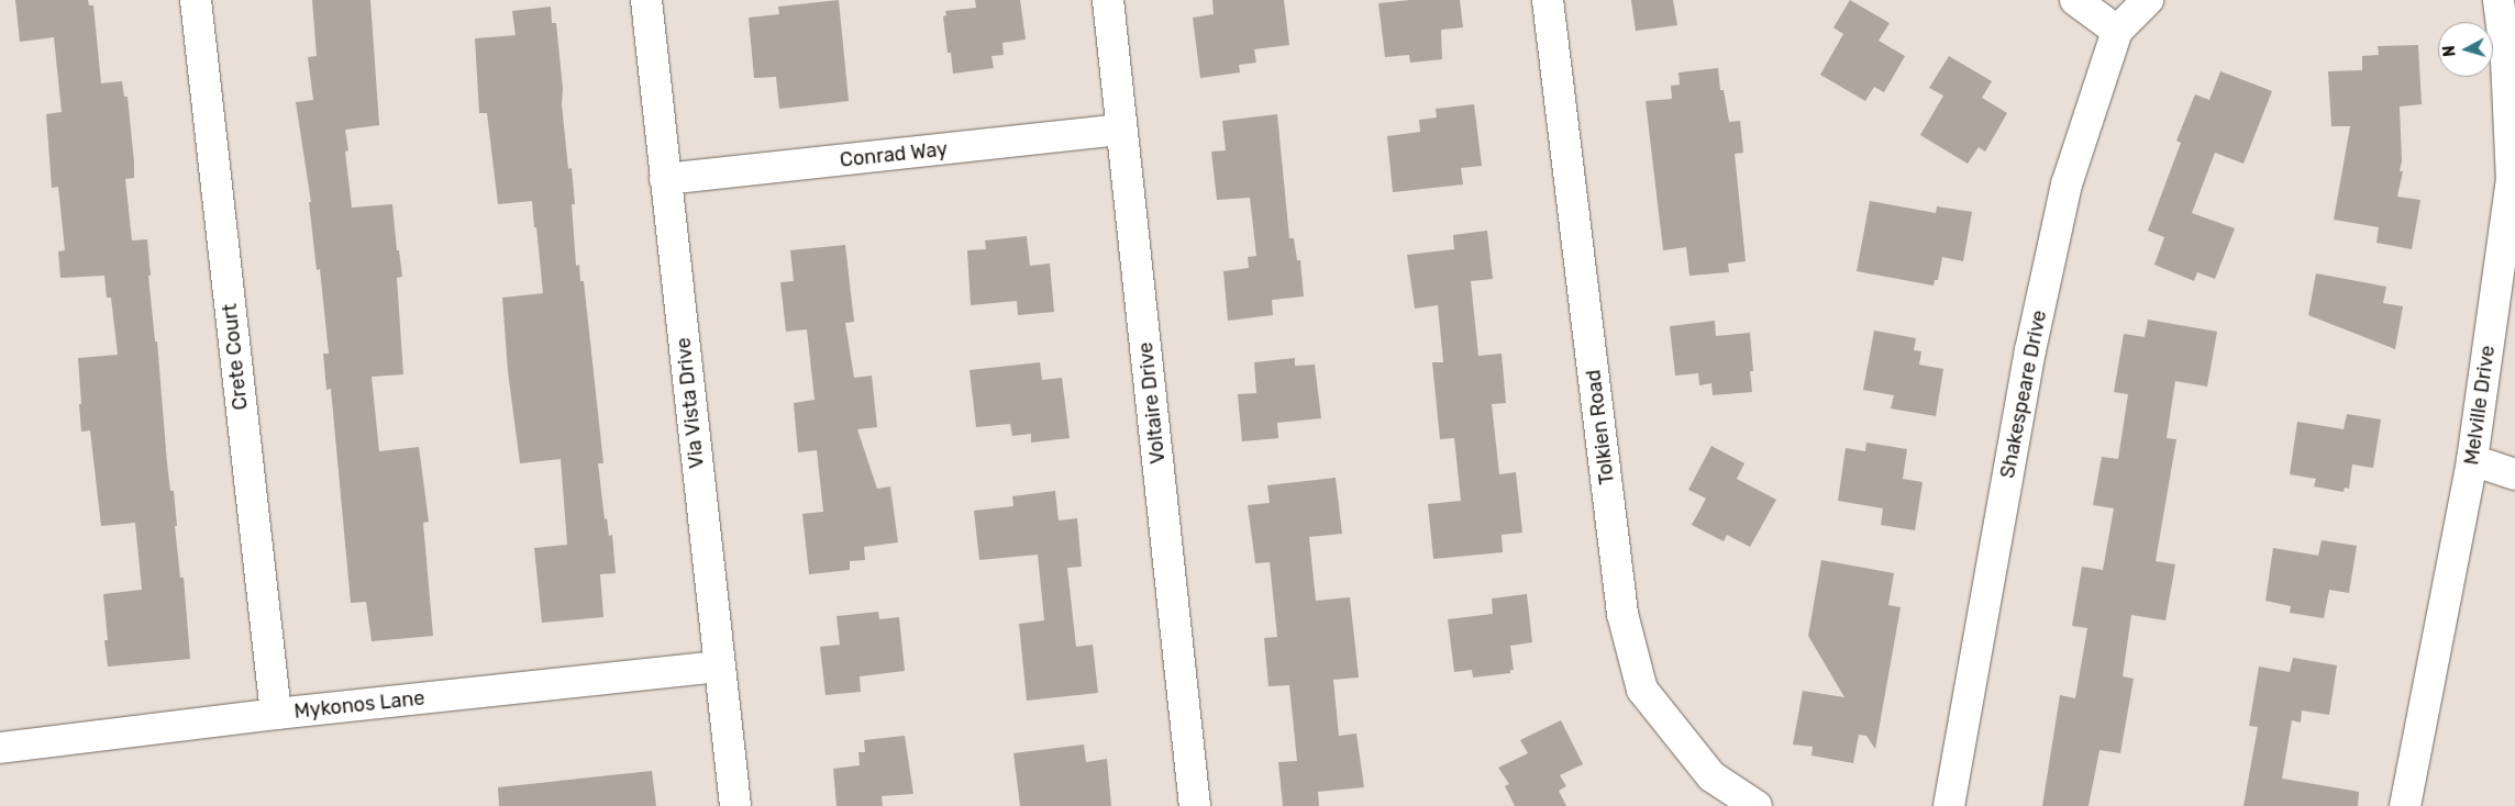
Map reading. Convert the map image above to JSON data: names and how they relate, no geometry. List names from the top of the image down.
{
  "streets": {
    "street": [
      "Conrad Way",
      "Crete Court",
      "Shakespeare Drive",
      "Via Vista Drive",
      "Voltaire Drive",
      "Melville Drive",
      "Tolkien Road",
      "Mykonos Lane"
    ]
  },
  "crossings": [
    ["Conrad Way", "Via Vista Drive"],
    ["Conrad Way", "Voltaire Drive"],
    ["Crete Court", "Mykonos Lane"],
    ["Via Vista Drive", "Mykonos Lane"]
  ],
  "north": "left"
}
